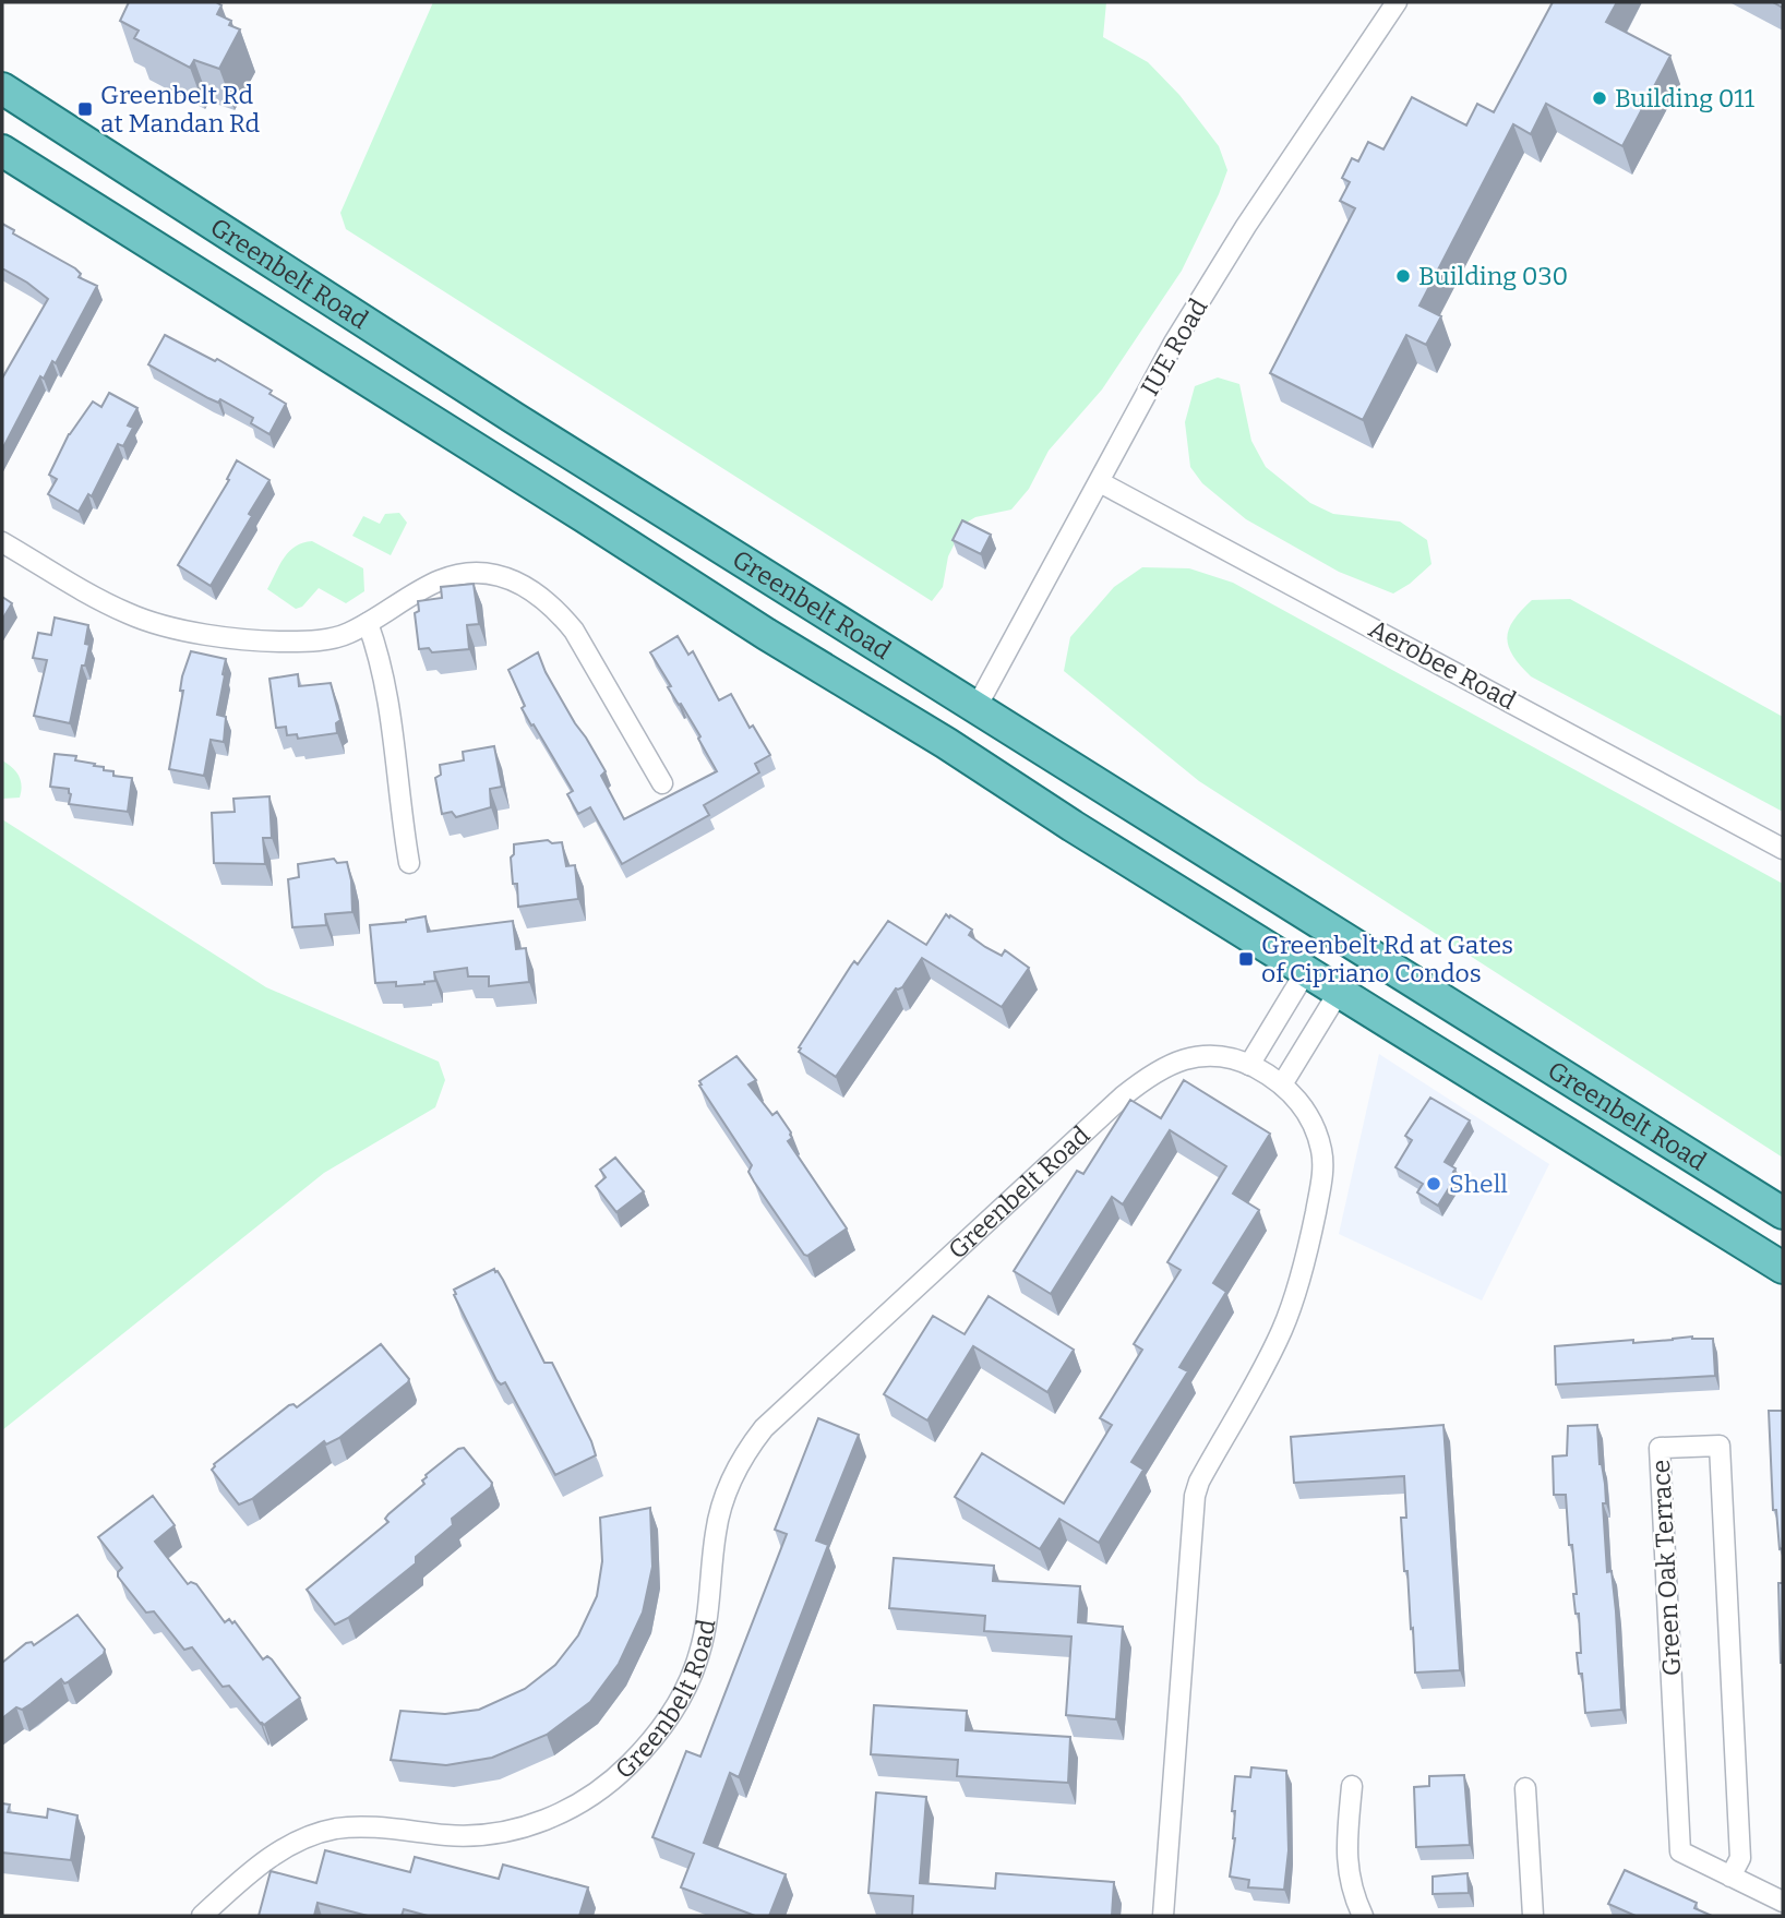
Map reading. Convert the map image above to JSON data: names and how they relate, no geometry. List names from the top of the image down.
{
  "streets": {
    "main road": ["Greenbelt Road"],
    "street": ["IUE Road", "Aerobee Road", "Green Oak Terrace"]
  },
  "crossings": [
    ["Greenbelt Road", "IUE Road"],
    ["IUE Road", "Aerobee Road"]
  ],
  "places": {
    "other": ["Building 011", "Building 030", "Shell"],
    "transit": ["Greenbelt Rd at Mandan Rd", "Greenbelt Rd at Gates of Cipriano Condos"]
  }
}
